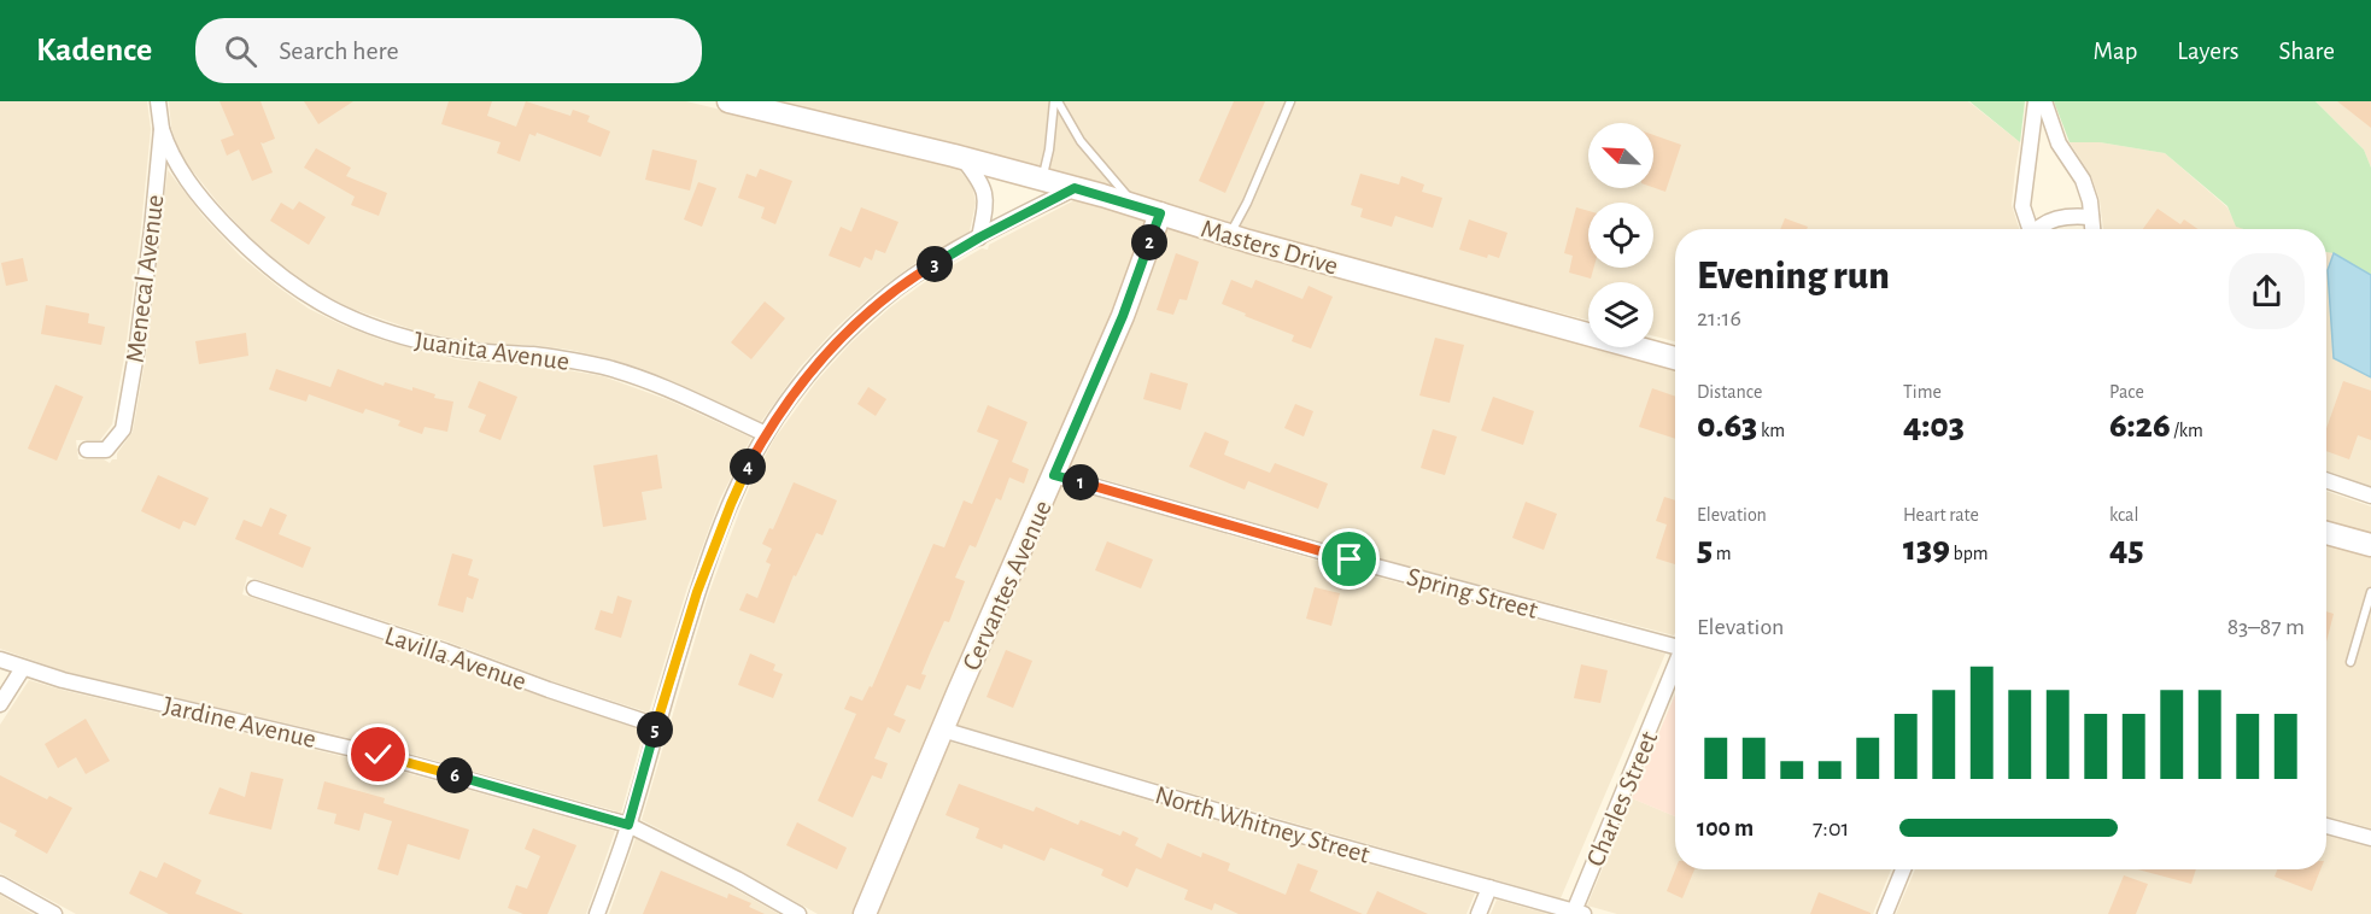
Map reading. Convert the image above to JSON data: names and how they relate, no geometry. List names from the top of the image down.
{
  "streets": {
    "street": [
      "Masters Drive",
      "Menecal Avenue",
      "Juanita Avenue",
      "Cervantes Avenue",
      "Spring Street",
      "Lavilla Avenue",
      "Jardine Avenue",
      "Charles Street",
      "North Whitney Street"
    ]
  },
  "crossings": [
    ["Masters Drive", "Cervantes Avenue"],
    ["Menecal Avenue", "Juanita Avenue"],
    ["Cervantes Avenue", "Spring Street"],
    ["Cervantes Avenue", "North Whitney Street"],
    ["Charles Street", "North Whitney Street"]
  ],
  "north": "top left",
  "page": {
    "header": "Kadence",
    "search": "Search here",
    "nav": ["Map", "Layers", "Share"],
    "pins": [
      "2",
      "3",
      "4",
      "1",
      "5",
      "6"
    ],
    "heading": ["Evening run", "21:16"],
    "stats": [
      ["Distance", "0.63 km"],
      ["Time", "4:03"],
      ["Pace", "6:26 /km"],
      ["Elevation", "5 m"],
      ["Heart rate", "139 bpm"],
      ["kcal", "45"]
    ],
    "chart": ["Elevation", "83–87 m"],
    "list": [
      {
        "name": "100 m",
        "note": "7:01"
      }
    ]
  }
}
